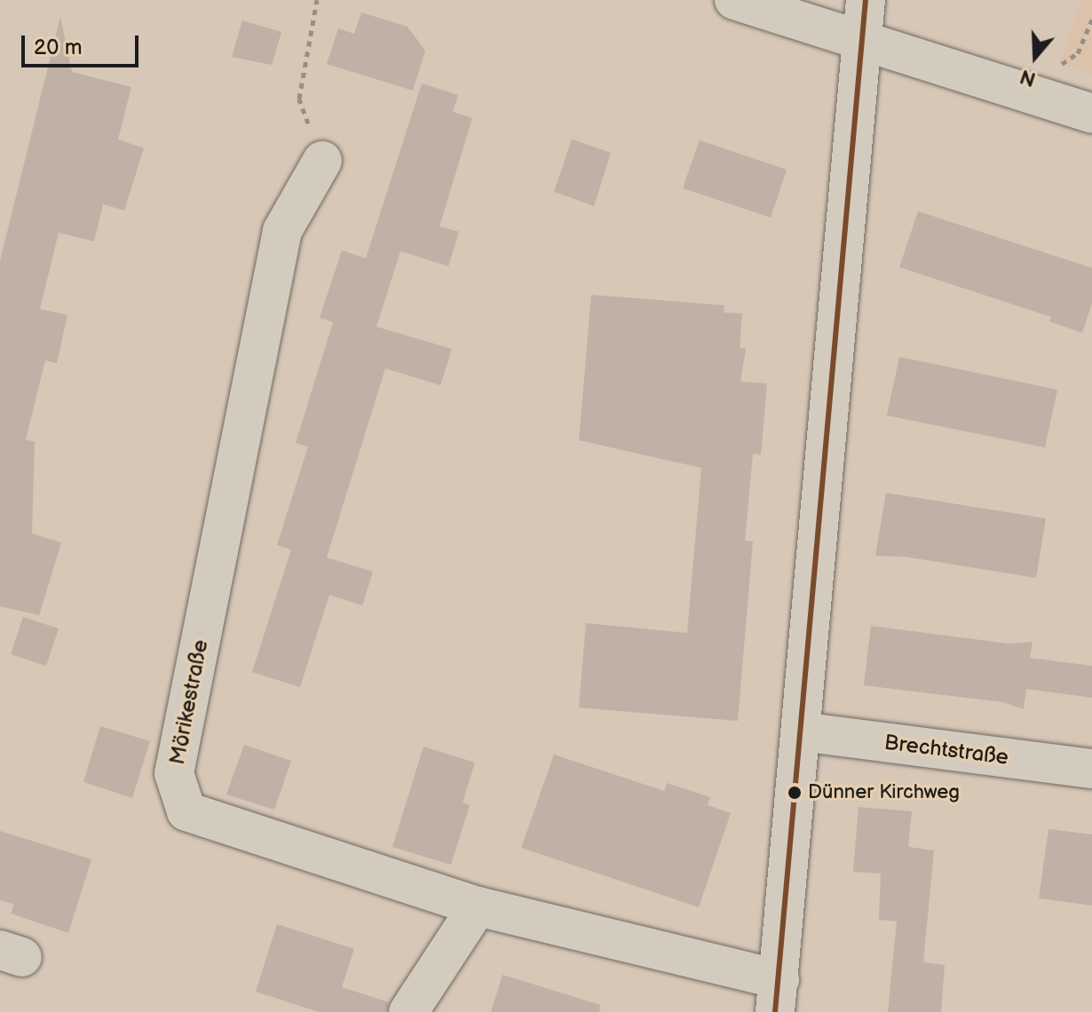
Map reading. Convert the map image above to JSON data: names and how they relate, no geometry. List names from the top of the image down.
{
  "streets": {
    "street": ["Mörikestraße", "Brechtstraße"]
  },
  "places": ["Dünner Kirchweg"],
  "scale_bar": "20 m",
  "north": "bottom"
}
